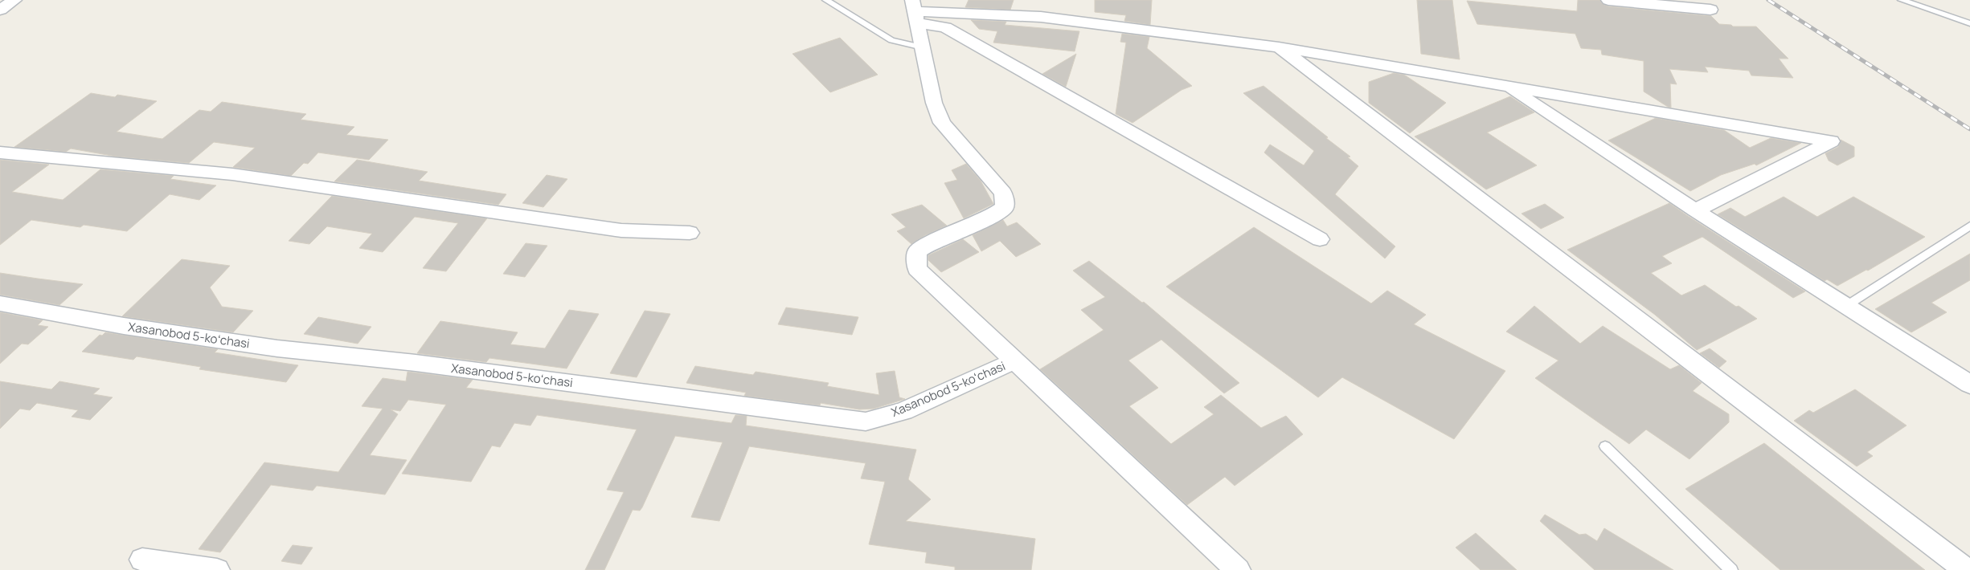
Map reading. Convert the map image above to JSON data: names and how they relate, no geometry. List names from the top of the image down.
{
  "streets": {
    "street": ["Xasanobod 5-koʻchasi"]
  }
}
